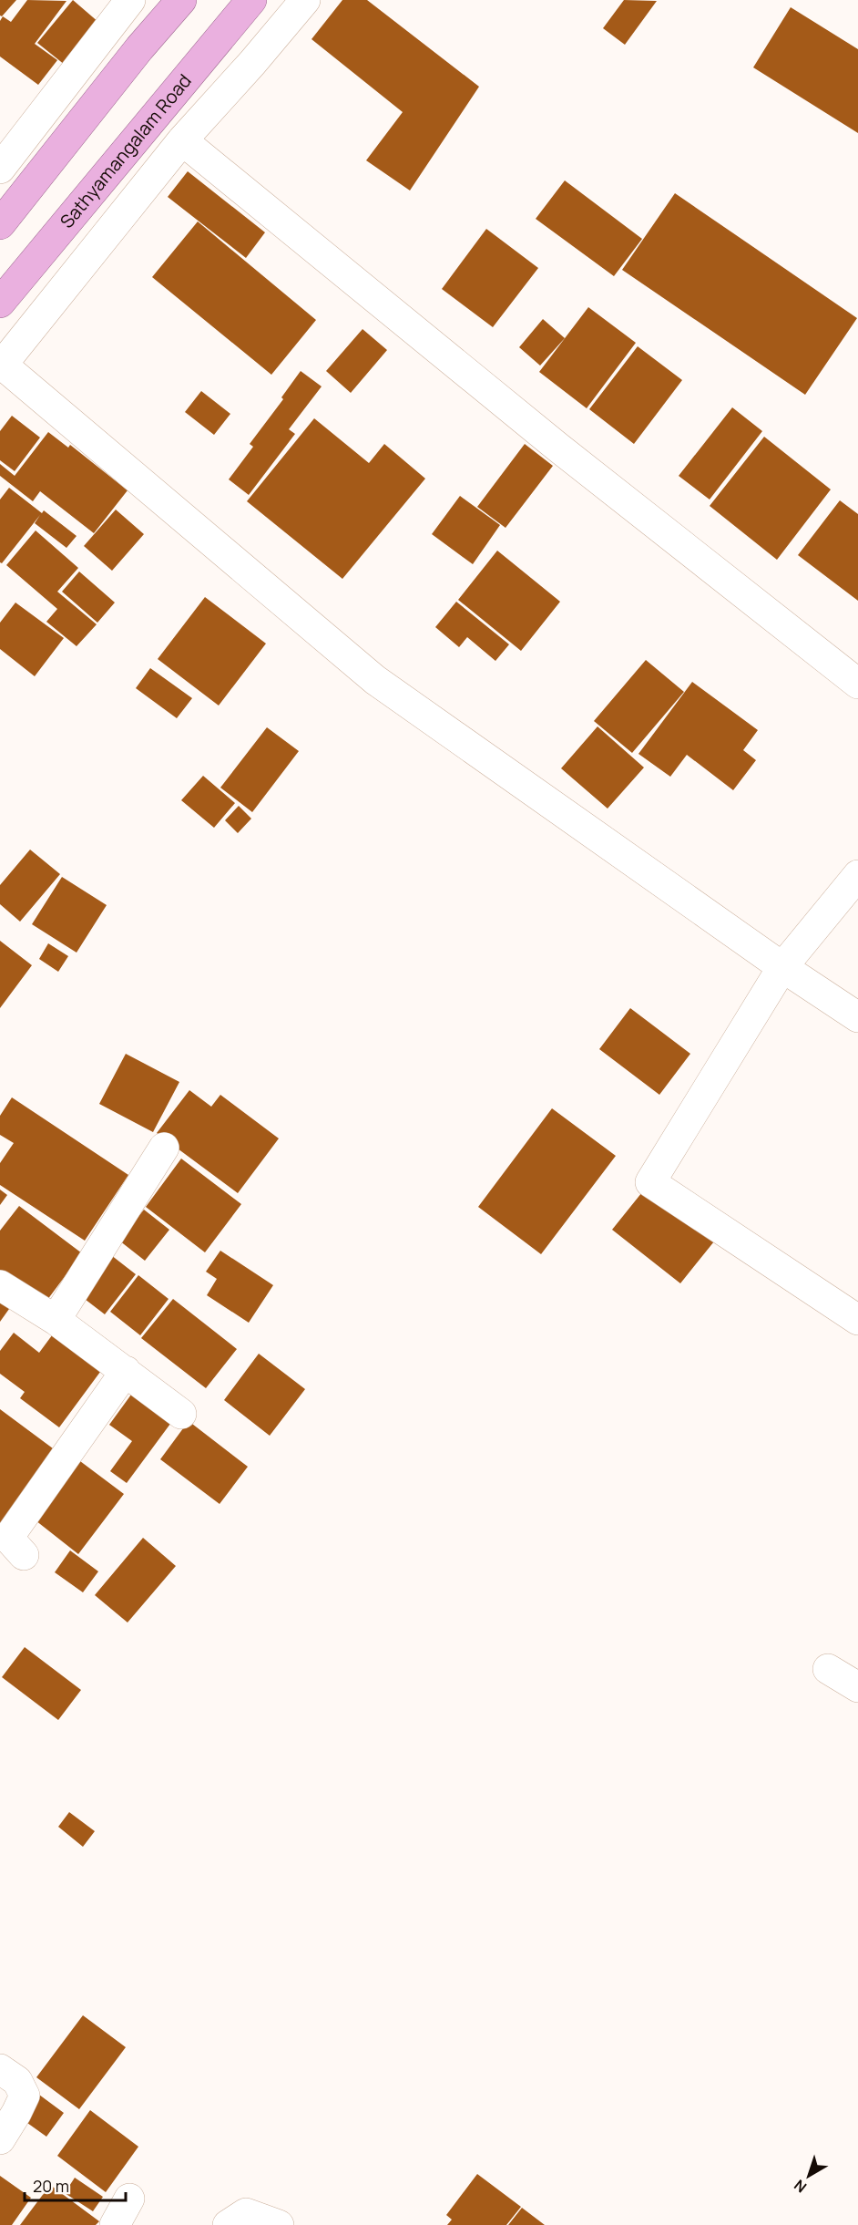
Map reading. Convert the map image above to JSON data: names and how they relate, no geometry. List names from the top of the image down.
{
  "streets": {
    "highway": ["Sathyamangalam Road"]
  },
  "scale_bar": "20 m",
  "north": "bottom left"
}
